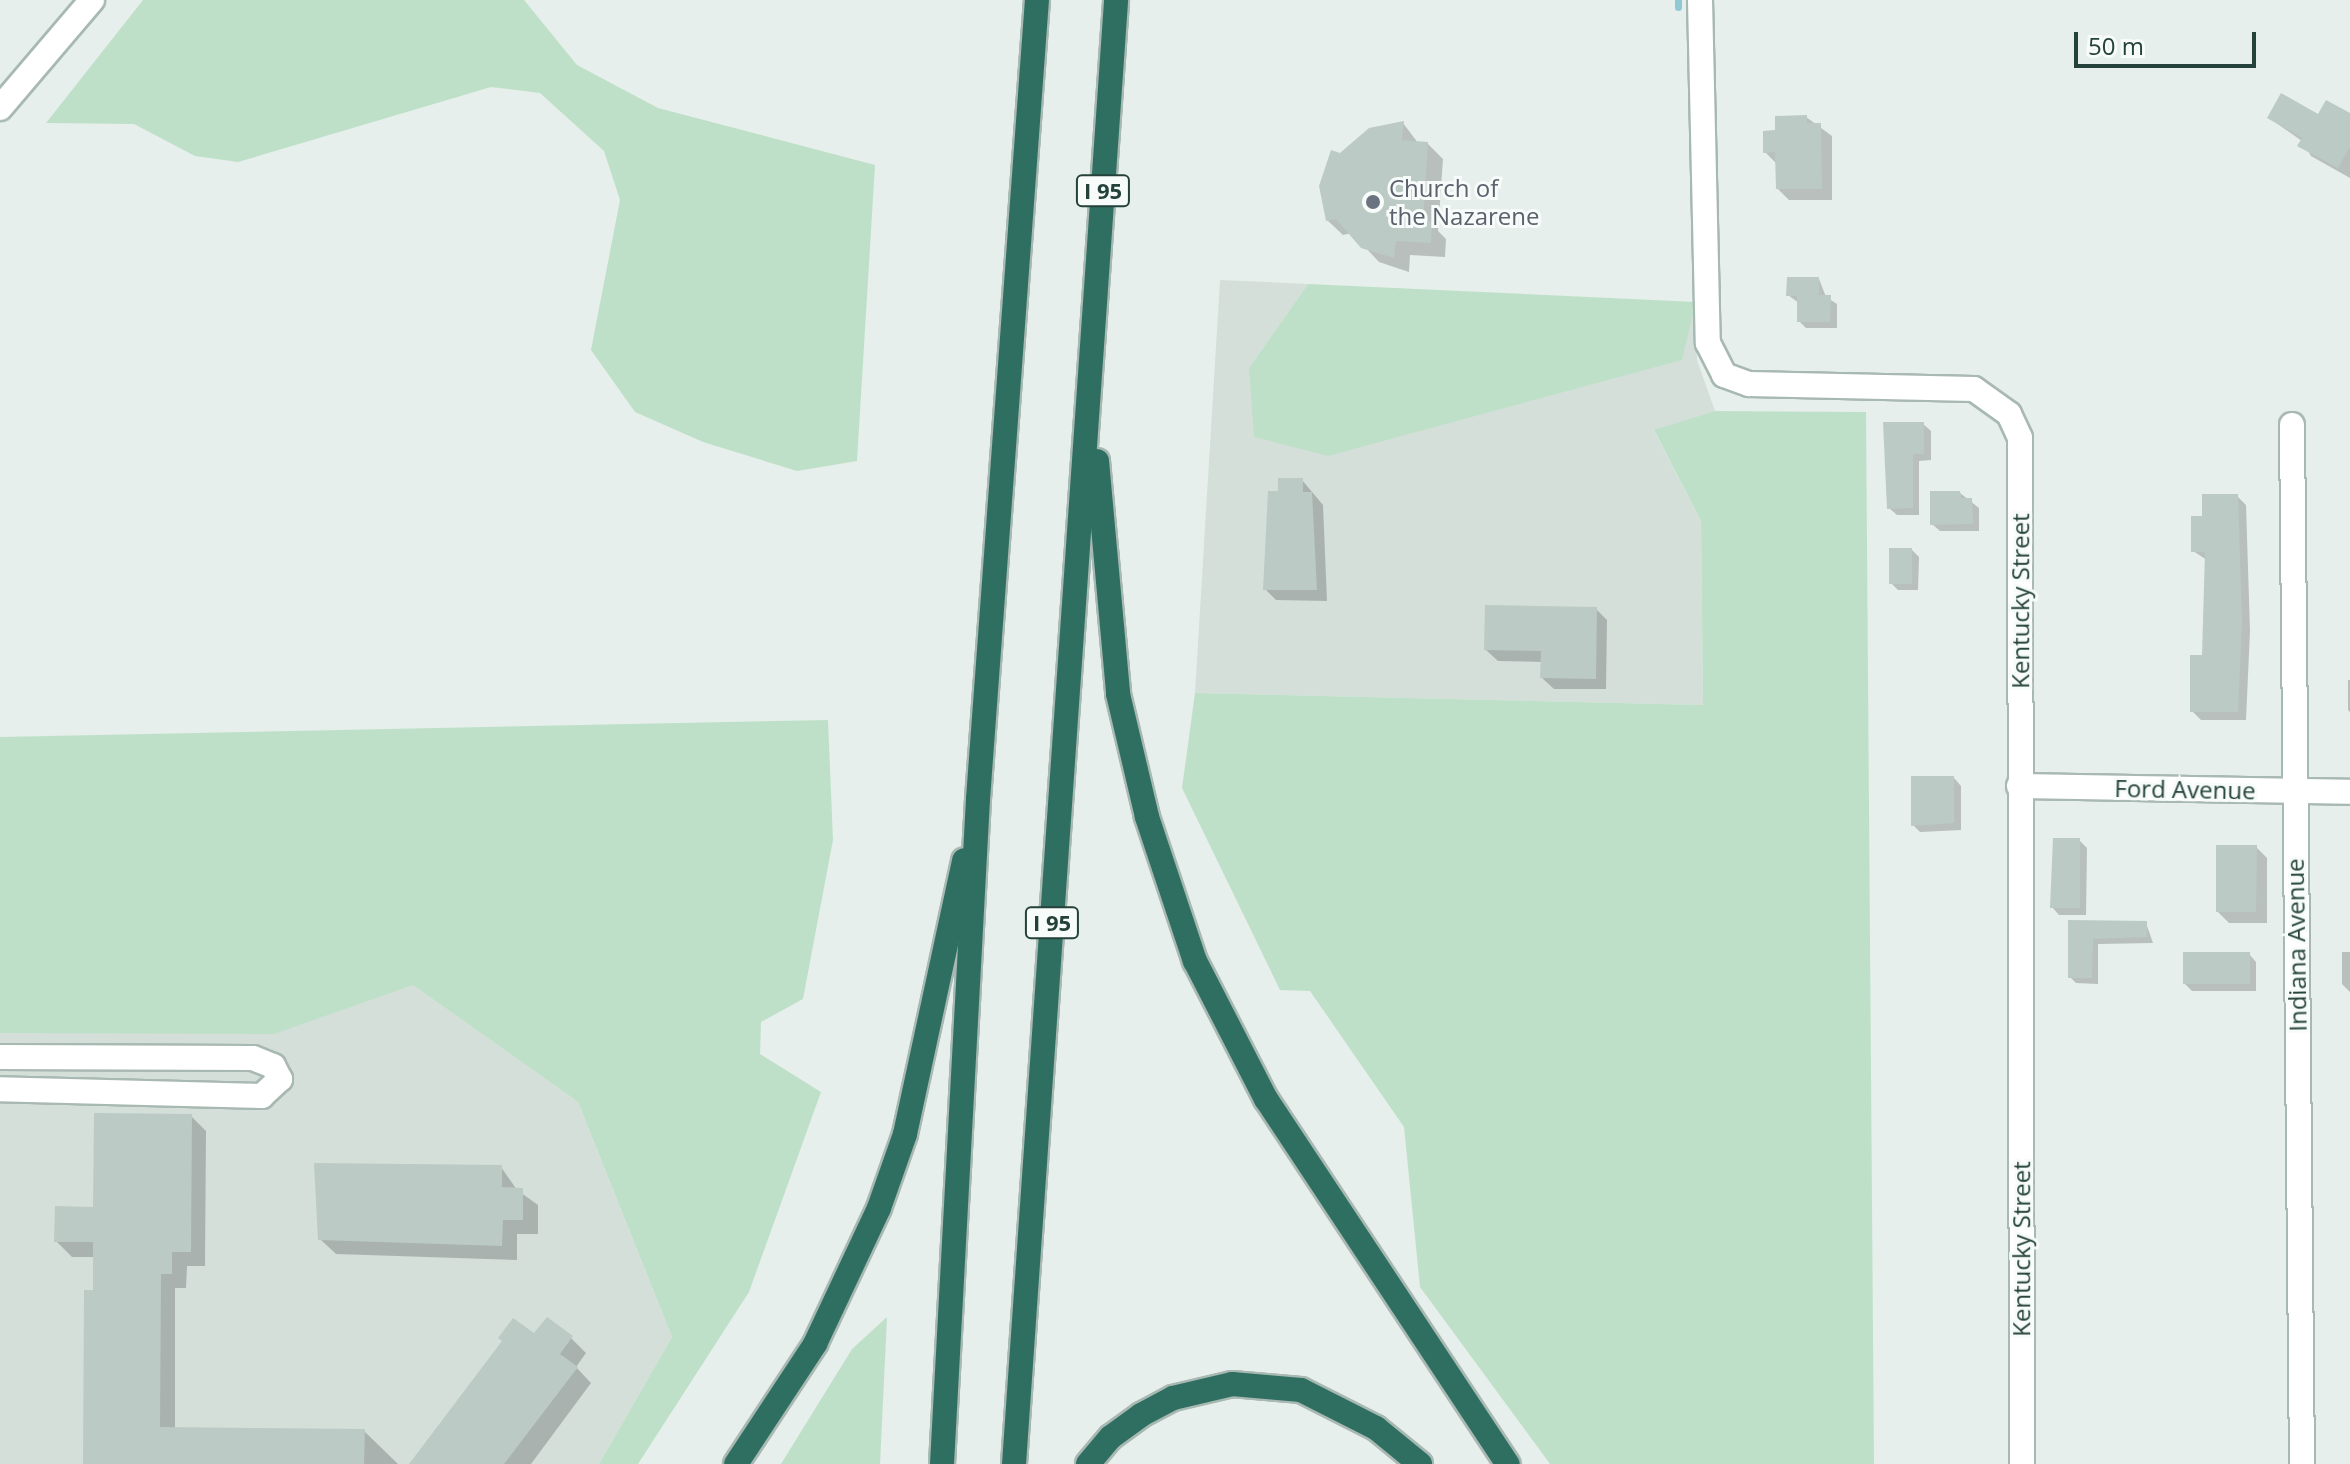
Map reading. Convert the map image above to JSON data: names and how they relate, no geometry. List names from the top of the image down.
{
  "streets": {
    "highway": ["I 95"],
    "street": ["Kentucky Street", "Ford Avenue", "Indiana Avenue"]
  },
  "crossings": [
    ["Kentucky Street", "Ford Avenue"],
    ["Ford Avenue", "Indiana Avenue"]
  ],
  "places": ["Church of the Nazarene"],
  "scale_bar": "50 m"
}
